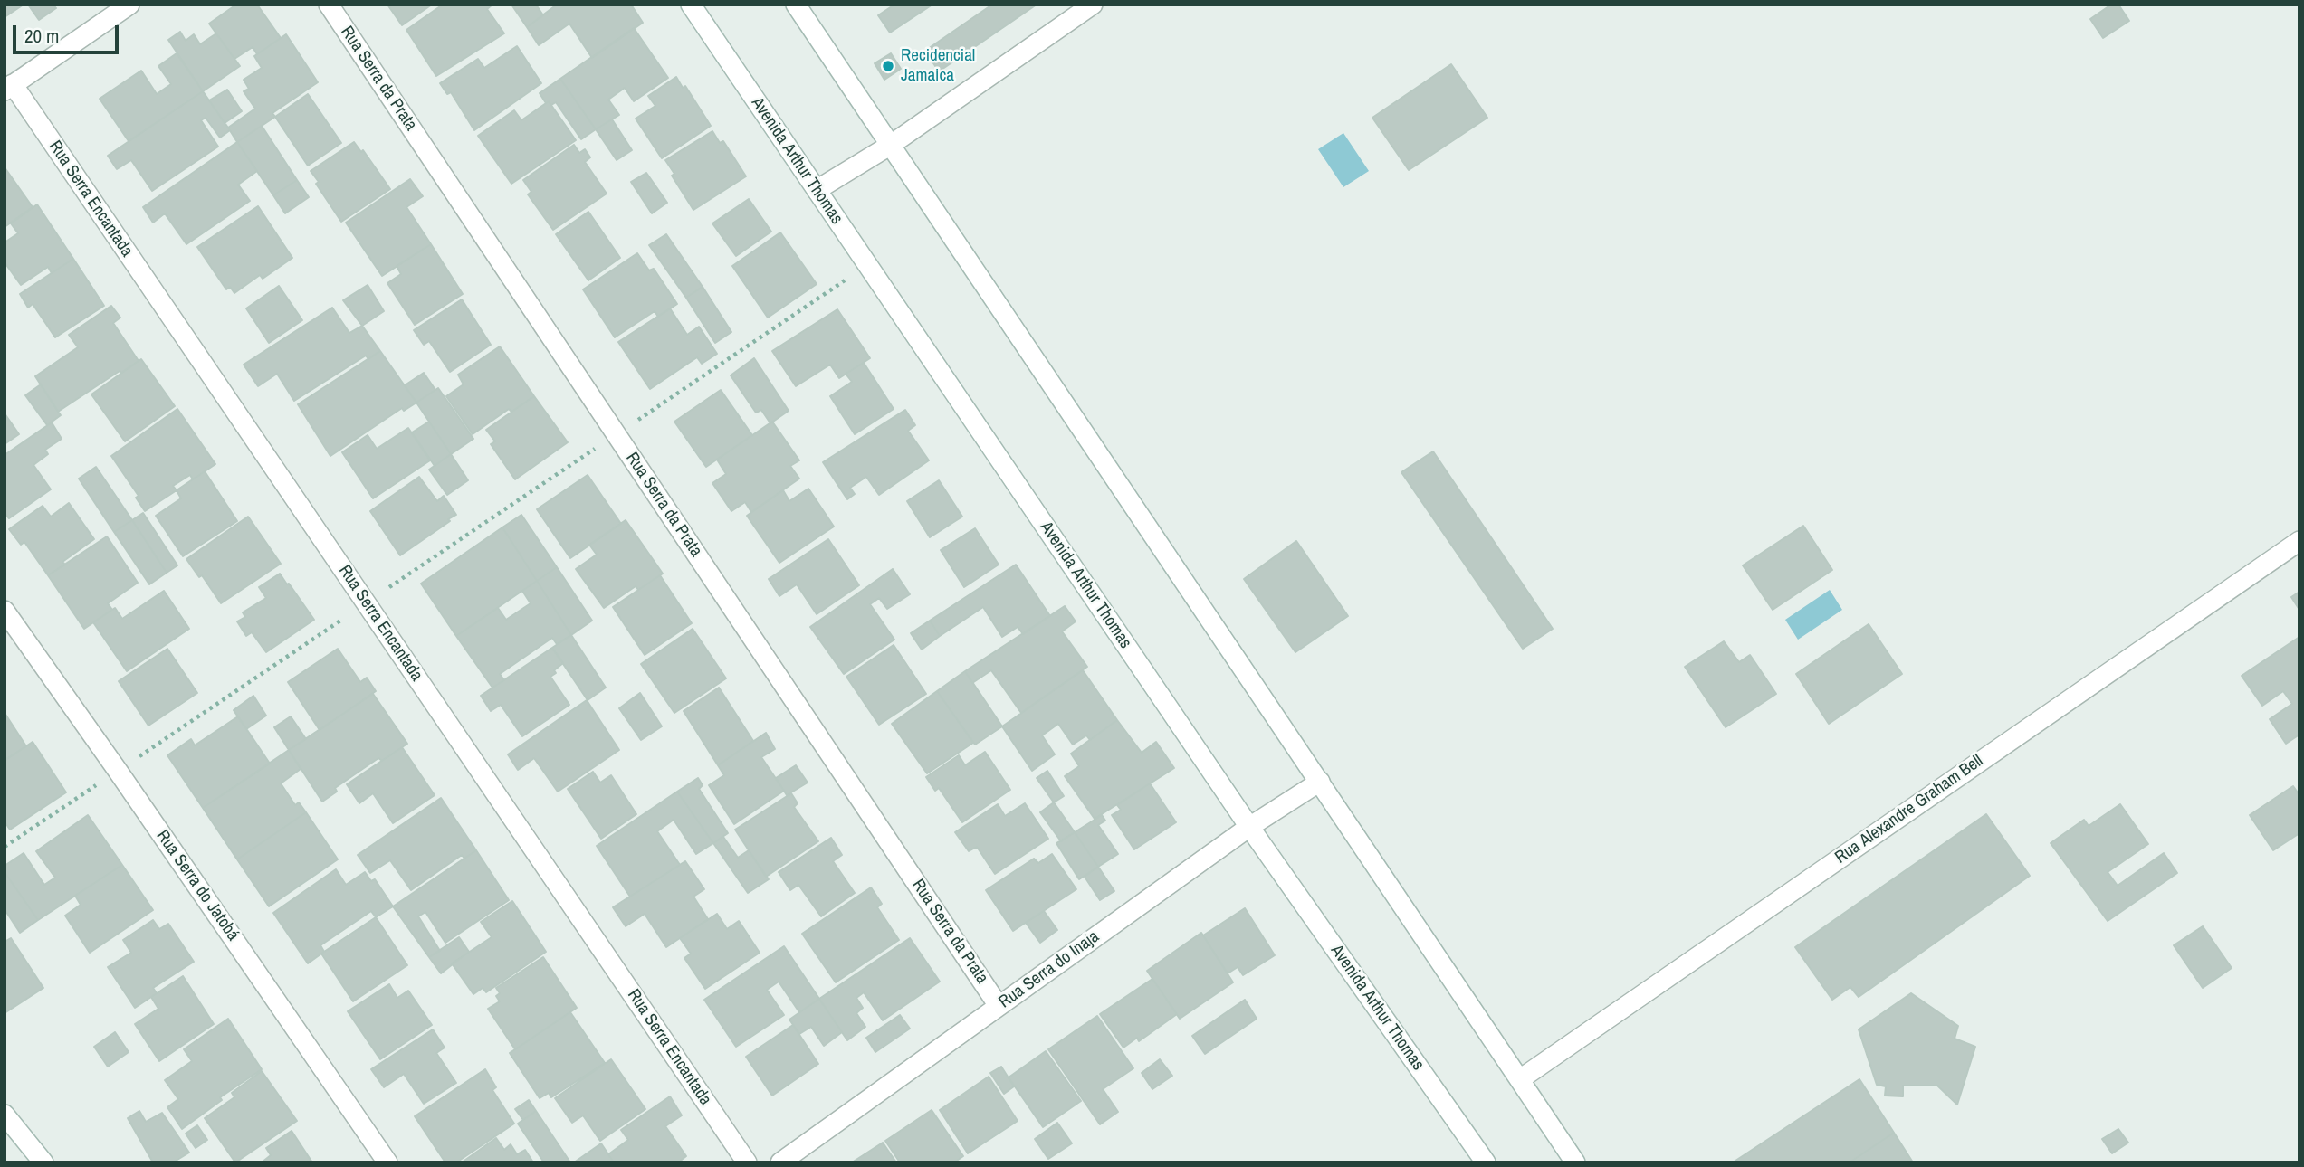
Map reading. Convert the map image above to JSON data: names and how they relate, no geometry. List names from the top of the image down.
{
  "streets": {
    "street": [
      "Rua Serra da Prata",
      "Avenida Arthur Thomas",
      "Rua Serra Encantada",
      "Rua Alexandre Graham Bell",
      "Rua Serra do Jatobá",
      "Rua Serra do Inaja"
    ]
  },
  "crossings": [
    ["Rua Serra da Prata", "Rua Serra do Inaja"],
    ["Avenida Arthur Thomas", "Rua Serra do Inaja"]
  ],
  "places": ["Recidencial Jamaica"],
  "scale_bar": "20 m"
}
